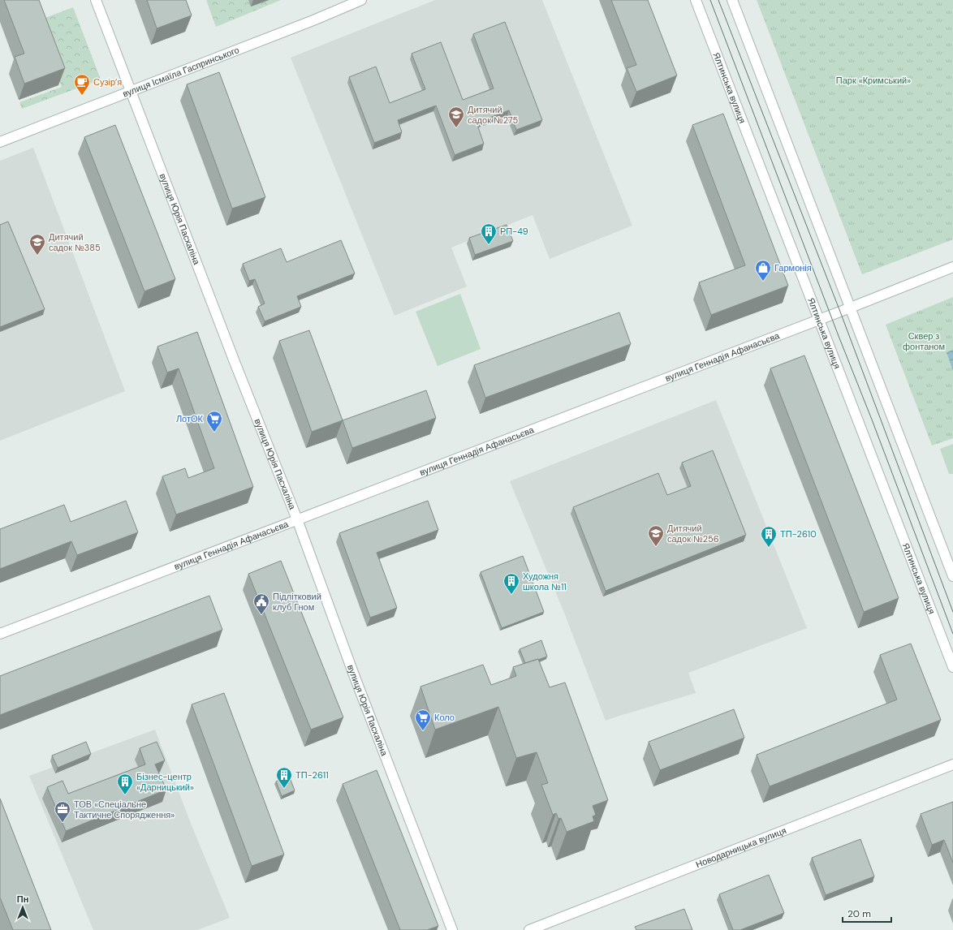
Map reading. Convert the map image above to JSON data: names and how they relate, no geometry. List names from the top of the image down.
{
  "streets": {
    "street": [
      "вулиця Ісмаїла Гаспринського",
      "Ялтинська вулиця",
      "вулиця Юрія Пасхаліна",
      "вулиця Геннадія Афанасьєва",
      "Новодарницька вулиця"
    ]
  },
  "crossings": [
    ["вулиця Ісмаїла Гаспринського", "вулиця Юрія Пасхаліна"],
    ["Ялтинська вулиця", "вулиця Геннадія Афанасьєва"],
    ["вулиця Юрія Пасхаліна", "вулиця Геннадія Афанасьєва"]
  ],
  "parks": ["Парк «Кримський»", "Сквер з фонтаном"],
  "places": {
    "cafe": ["Сузір’я"],
    "school or university": ["Дитячий садок №275", "Дитячий садок №385", "Дитячий садок №256"],
    "building": [
      "РП-49",
      "ТП-2610",
      "Художня школа №11",
      "ТП-2611",
      "Бізнес-центр «Дарницький»"
    ],
    "shop": ["Гармонія"],
    "supermarket": ["ЛотОК", "Коло"],
    "public building": ["Підлітковий клуб Гном"],
    "office": ["ТОВ «Спеціальне Тактичне Спорядження»"]
  },
  "scale_bar": "20 m",
  "north": "top"
}
